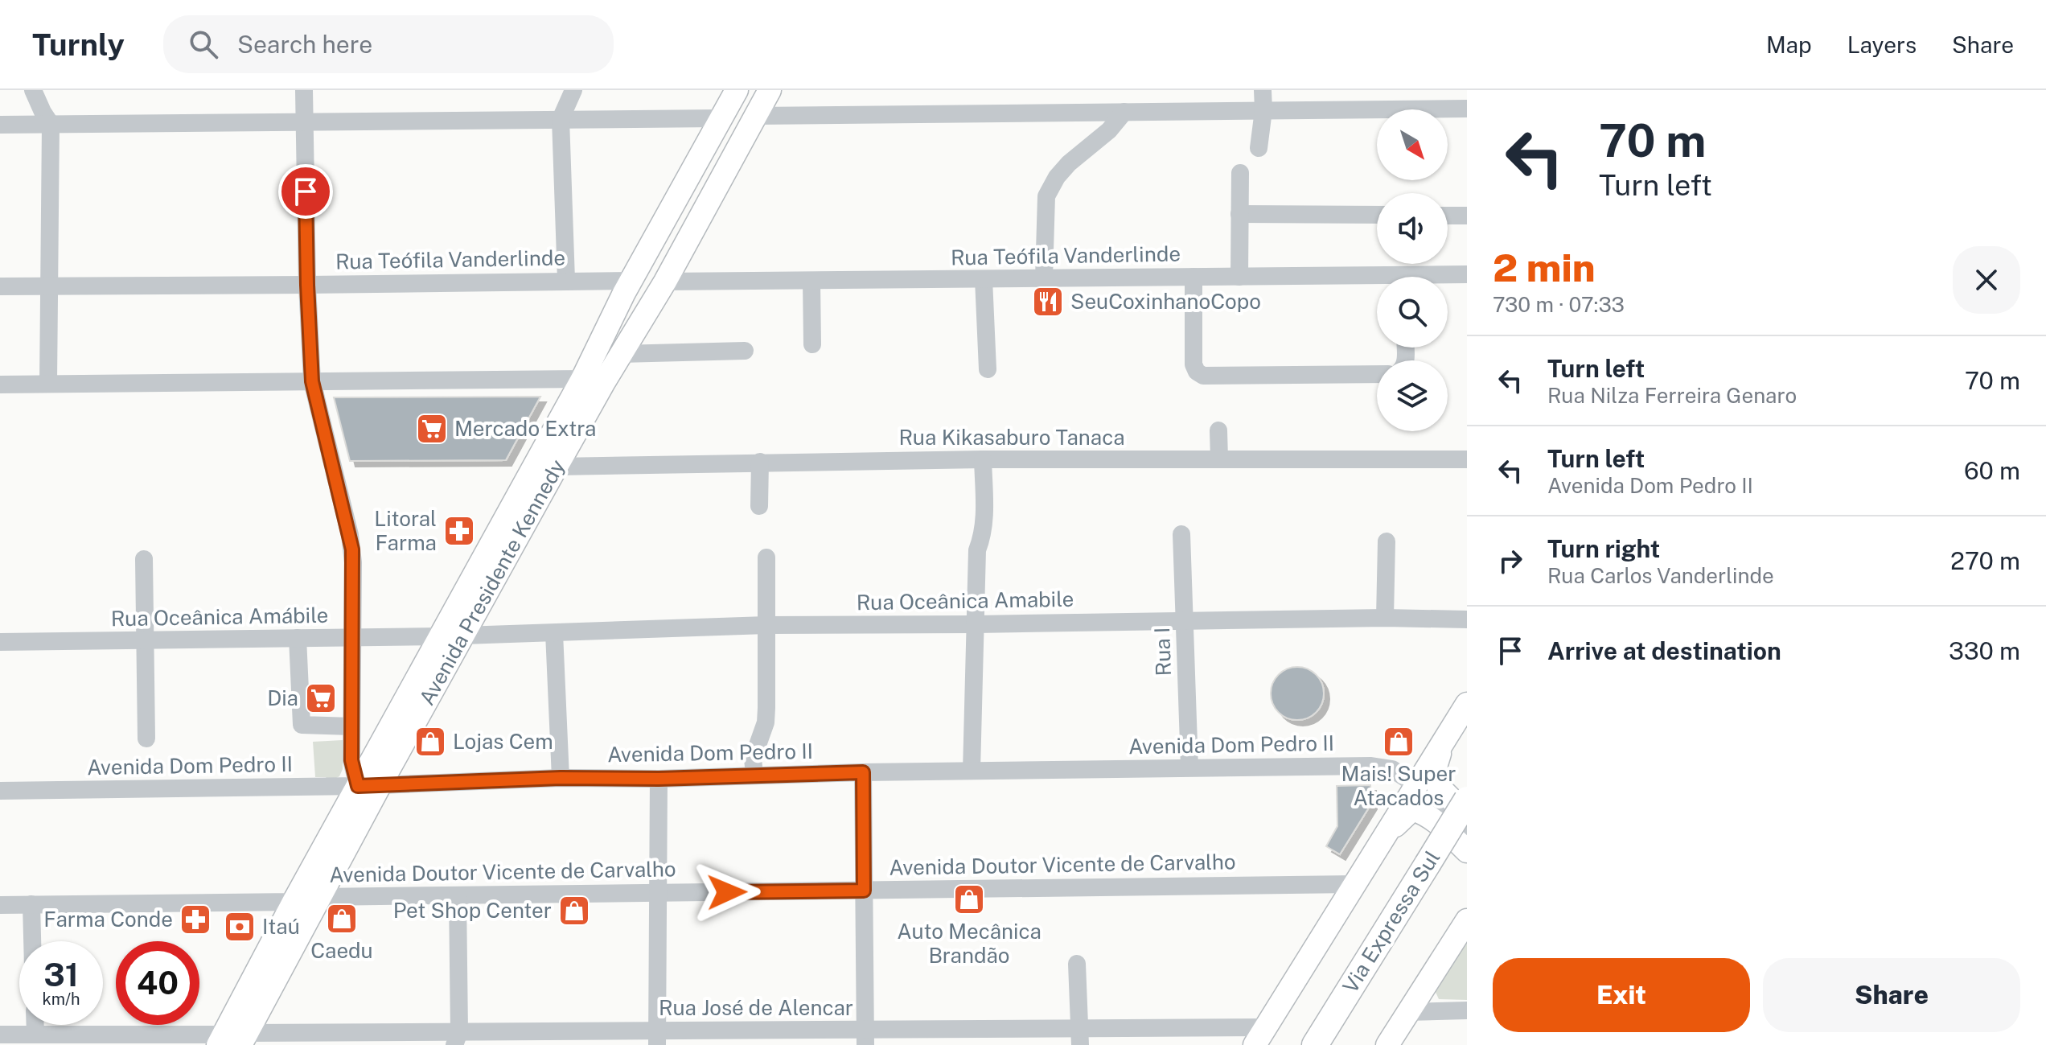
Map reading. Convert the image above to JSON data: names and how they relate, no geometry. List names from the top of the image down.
{
  "streets": {
    "highway": ["Via Expressa Sul"],
    "main road": ["Avenida Presidente Kennedy"],
    "street": [
      "Rua Teófila Vanderlinde",
      "Rua Kikasaburo Tanaca",
      "Rua Oceânica Amabile",
      "Rua Oceânica Amábile",
      "Rua I",
      "Avenida Dom Pedro II",
      "Avenida Doutor Vicente de Carvalho",
      "Rua José de Alencar"
    ]
  },
  "crossings": [
    ["Rua Teófila Vanderlinde", "Avenida Presidente Kennedy"],
    ["Rua Kikasaburo Tanaca", "Avenida Presidente Kennedy"],
    ["Avenida Presidente Kennedy", "Rua Oceânica Amabile"],
    ["Avenida Presidente Kennedy", "Rua Oceânica Amábile"],
    ["Avenida Presidente Kennedy", "Avenida Dom Pedro II"],
    ["Avenida Presidente Kennedy", "Avenida Doutor Vicente de Carvalho"],
    ["Avenida Presidente Kennedy", "Rua José de Alencar"],
    ["Rua Oceânica Amabile", "Rua I"],
    ["Rua I", "Avenida Dom Pedro II"],
    ["Avenida Dom Pedro II", "Via Expressa Sul"]
  ],
  "places": {
    "restaurant": ["SeuCoxinhanoCopo"],
    "supermarket": ["Mercado Extra", "Dia"],
    "pharmacy": ["Litoral Farma", "Farma Conde"],
    "shop": [
      "Lojas Cem",
      "Mais! Super Atacados",
      "Auto Mecânica Brandão",
      "Pet Shop Center",
      "Caedu"
    ],
    "bank": ["Itaú"]
  },
  "north": "bottom right",
  "page": {
    "header": "Turnly",
    "search": "Search here",
    "nav": ["Map", "Layers", "Share"],
    "turn": ["70 m", "Turn left"],
    "heading": ["2 min", "730 m · 07:33"],
    "list": [
      {
        "name": "Turn left",
        "note": "Rua Nilza Ferreira Genaro",
        "value": "70 m"
      },
      {
        "name": "Turn left",
        "note": "Avenida Dom Pedro II",
        "value": "60 m"
      },
      {
        "name": "Turn right",
        "note": "Rua Carlos Vanderlinde",
        "value": "270 m"
      },
      {
        "name": "Arrive at destination",
        "value": "330 m"
      }
    ],
    "speed": "31 km/h",
    "limit": "40",
    "buttons": ["Exit", "Share"]
  }
}
